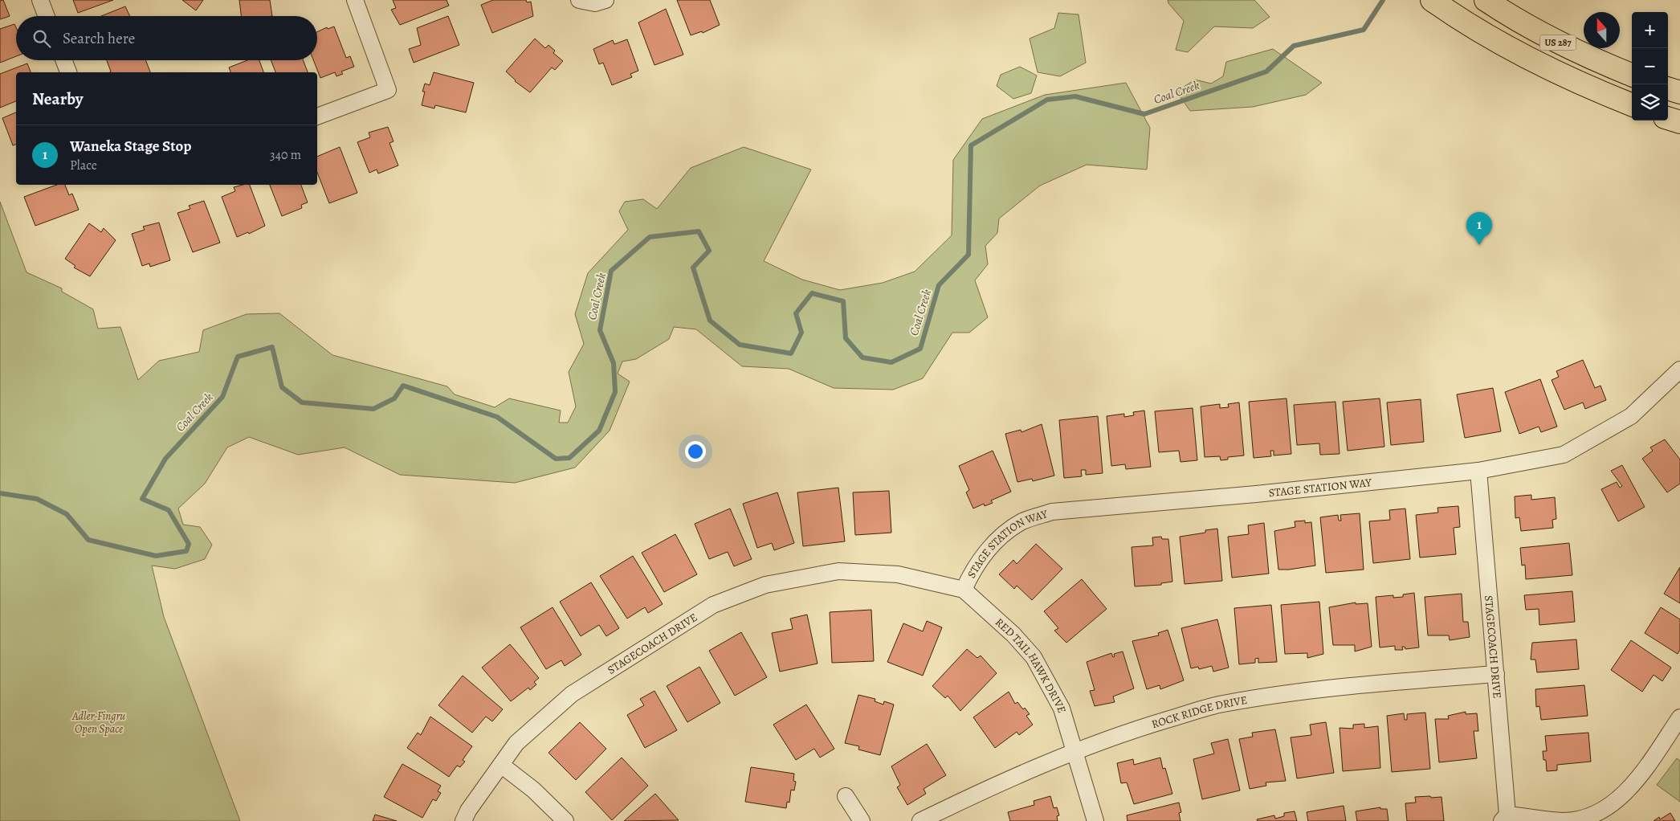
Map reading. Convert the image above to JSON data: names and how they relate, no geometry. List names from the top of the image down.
{
  "streets": {
    "main road": ["US 287"],
    "street": [
      "STAGE STATION WAY",
      "STAGECOACH DRIVE",
      "RED TAIL HAWK DRIVE",
      "ROCK RIDGE DRIVE"
    ]
  },
  "crossings": [
    ["STAGE STATION WAY", "STAGECOACH DRIVE"],
    ["STAGE STATION WAY", "RED TAIL HAWK DRIVE"],
    ["STAGECOACH DRIVE", "RED TAIL HAWK DRIVE"],
    ["STAGECOACH DRIVE", "ROCK RIDGE DRIVE"],
    ["RED TAIL HAWK DRIVE", "ROCK RIDGE DRIVE"]
  ],
  "water": ["Coal Creek"],
  "parks": ["Adler-Fingru Open Space"],
  "north": "top",
  "page": {
    "map_buttons": ["+", "−"],
    "search": "Search here",
    "heading": "Nearby",
    "list": [
      {
        "mark": "1",
        "name": "Waneka Stage Stop",
        "note": "Place",
        "value": "340 m"
      }
    ],
    "pins": "1"
  }
}
